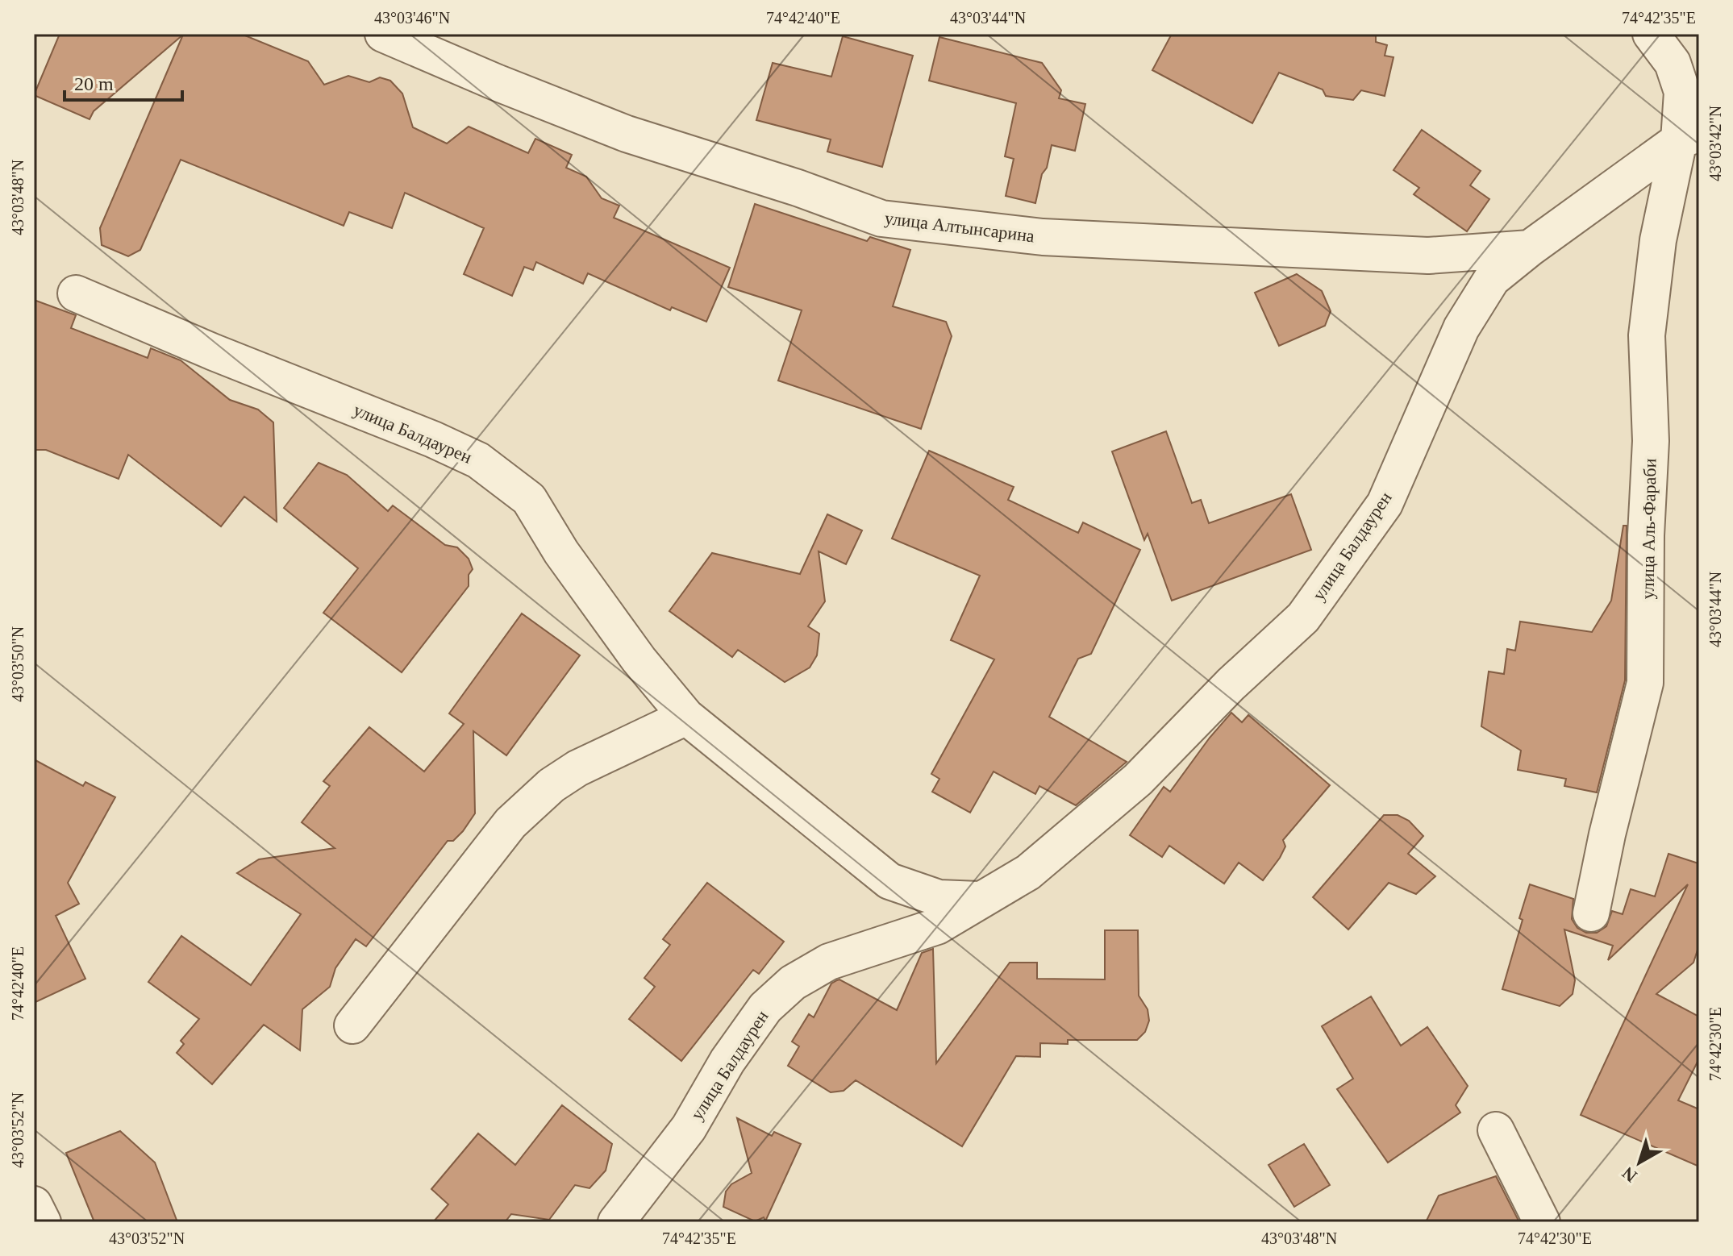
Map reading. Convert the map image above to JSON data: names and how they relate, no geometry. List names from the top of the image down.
{
  "streets": {
    "street": ["улица Алтынсарина", "улица Балдаурен", "улица Аль-Фараби"]
  },
  "crossings": [
    ["улица Алтынсарина", "улица Балдаурен"],
    ["улица Балдаурен", "улица Аль-Фараби"]
  ],
  "scale_bar": "20 m",
  "north": "bottom left",
  "coordinates": [
    "43°03'46\"N",
    "74°42'40\"E",
    "43°03'44\"N",
    "74°42'35\"E",
    "43°03'42\"N",
    "43°03'48\"N",
    "43°03'50\"N",
    "74°42'30\"E",
    "43°03'52\"N"
  ]
}
